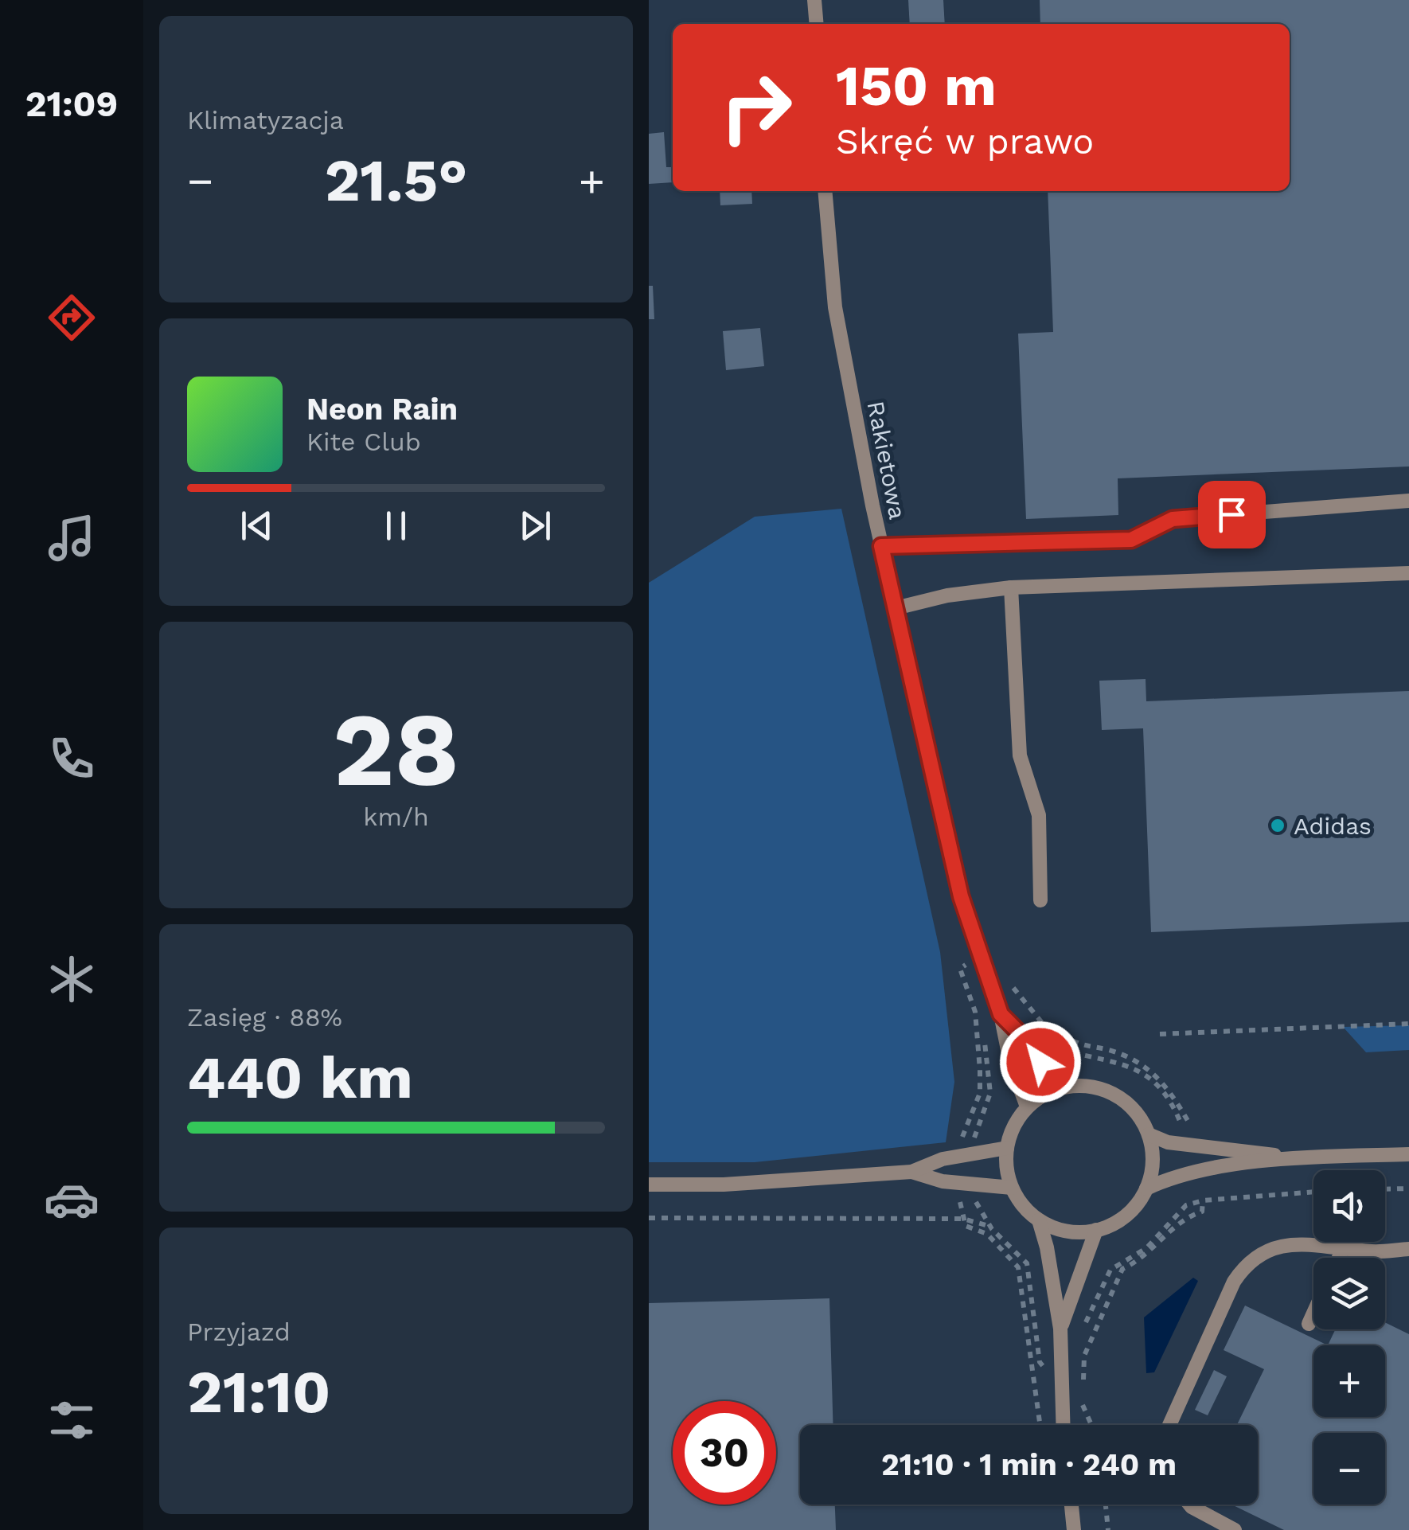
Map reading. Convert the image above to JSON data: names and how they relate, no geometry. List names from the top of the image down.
{
  "streets": {
    "street": ["Rakietowa"]
  },
  "places": ["Adidas"],
  "page": {
    "tabs": "21:09",
    "tile": [
      "Klimatyzacja",
      ["28", "km/h"],
      ["Zasięg · 88%", "440 km"],
      ["Przyjazd", "21:10"]
    ],
    "turn": ["150 m", "Skręć w prawo"],
    "heat": ["−", "21.5°", "+"],
    "song": ["Neon Rain", "Kite Club"],
    "map_buttons": ["+", "−"],
    "limit": "30",
    "trip": "21:10 · 1 min · 240 m"
  }
}
